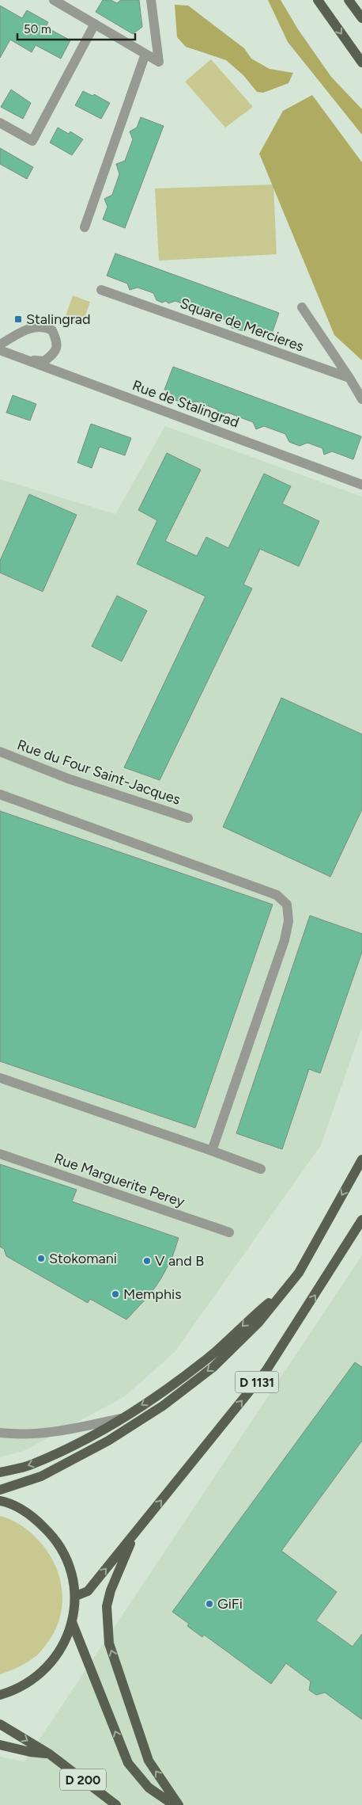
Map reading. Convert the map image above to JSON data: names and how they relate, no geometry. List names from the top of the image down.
{
  "streets": {
    "main road": ["D 1131", "D 200"],
    "street": [
      "Square de Mercieres",
      "Rue de Stalingrad",
      "Rue du Four Saint-Jacques",
      "Rue Marguerite Perey"
    ]
  },
  "places": {
    "transit": ["Stalingrad"],
    "other": [
      "Stokomani",
      "V and B",
      "Memphis",
      "GiFi"
    ]
  },
  "scale_bar": "50 m"
}
